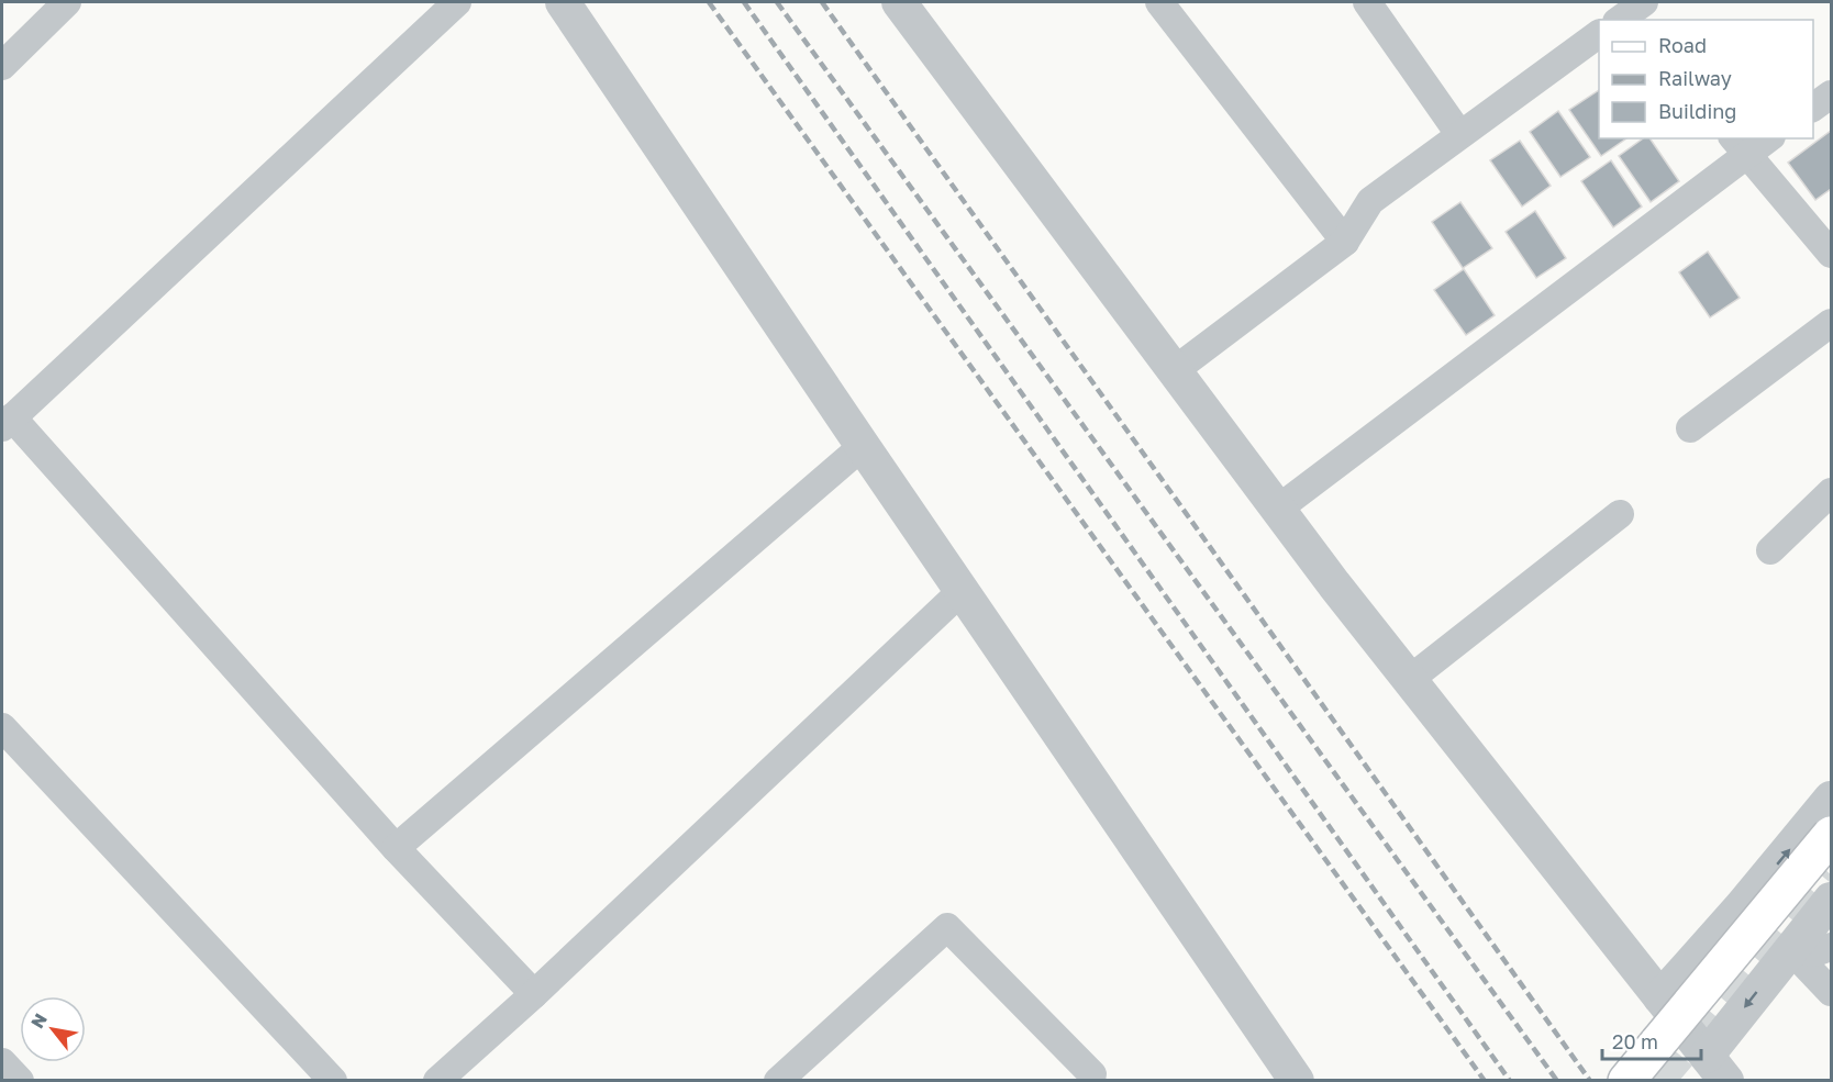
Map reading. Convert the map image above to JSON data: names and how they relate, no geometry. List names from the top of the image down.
{
  "legend": ["Road", "Railway", "Building"],
  "scale_bar": "20 m",
  "north": "top left"
}
